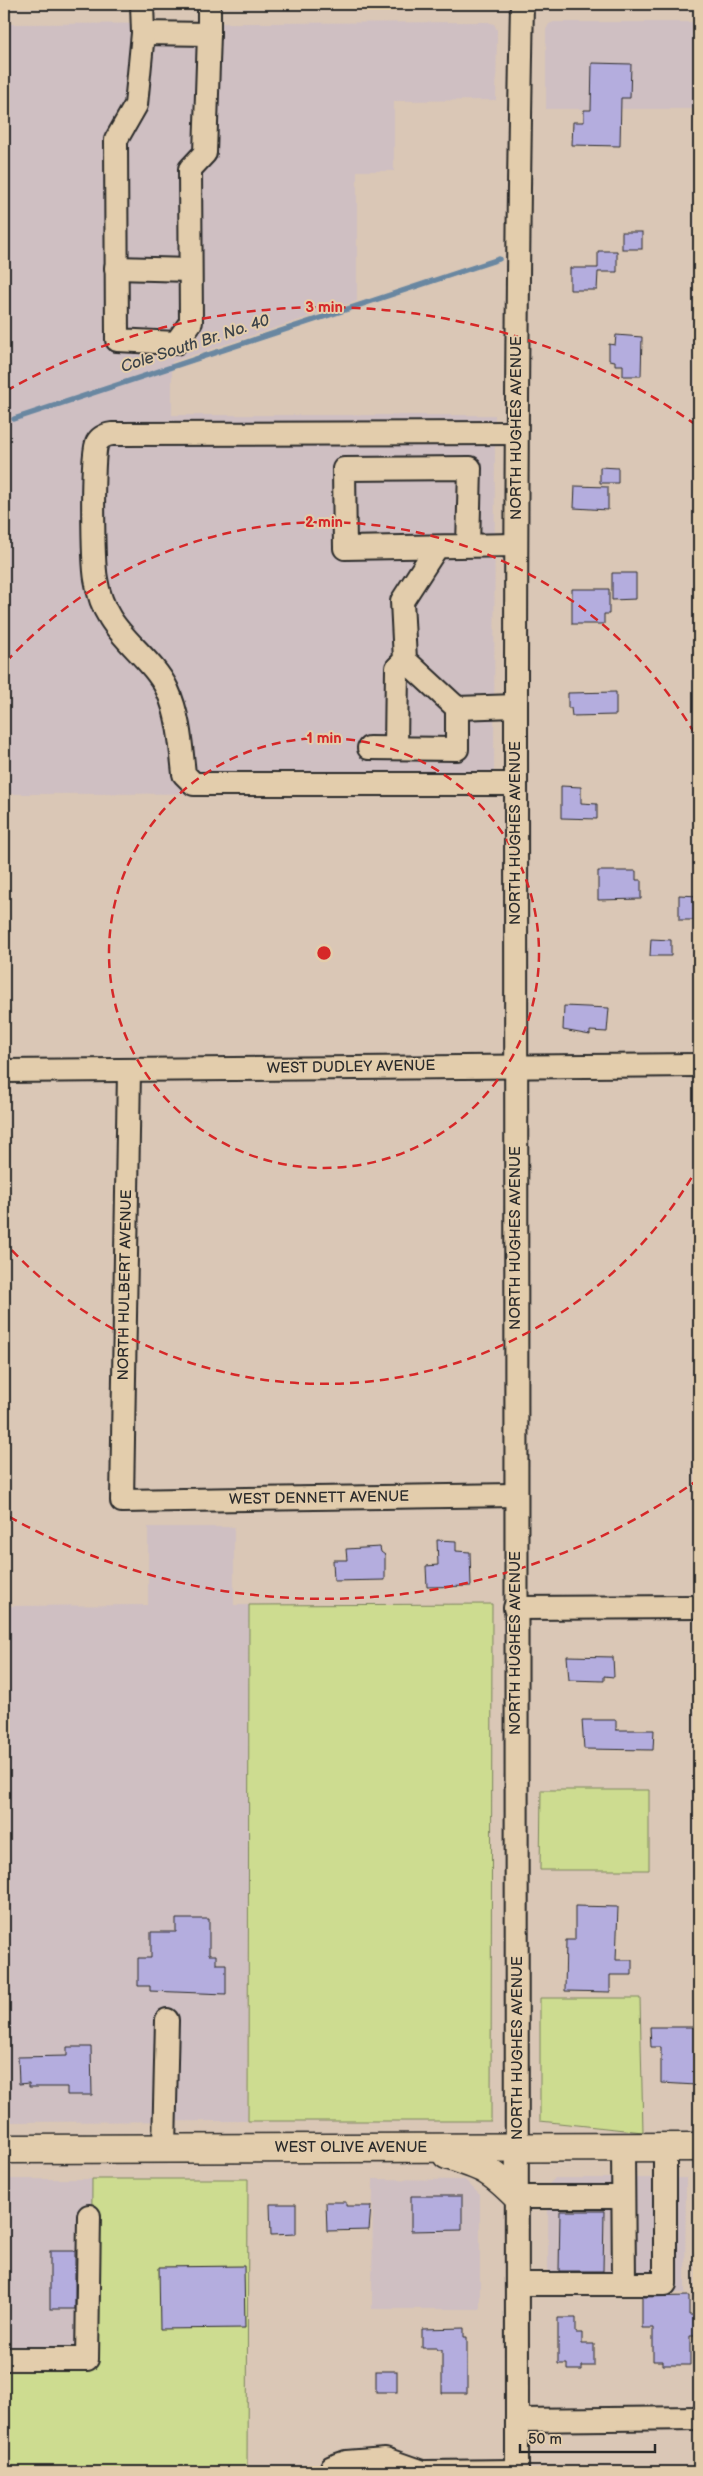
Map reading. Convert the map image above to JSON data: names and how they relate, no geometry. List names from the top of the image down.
{
  "streets": {
    "main road": ["WEST OLIVE AVENUE"],
    "street": [
      "NORTH HUGHES AVENUE",
      "WEST DUDLEY AVENUE",
      "NORTH HULBERT AVENUE",
      "WEST DENNETT AVENUE"
    ]
  },
  "crossings": [
    ["NORTH HUGHES AVENUE", "WEST DUDLEY AVENUE"],
    ["NORTH HUGHES AVENUE", "WEST DENNETT AVENUE"],
    ["NORTH HUGHES AVENUE", "WEST OLIVE AVENUE"],
    ["WEST DUDLEY AVENUE", "NORTH HULBERT AVENUE"],
    ["NORTH HULBERT AVENUE", "WEST DENNETT AVENUE"]
  ],
  "water": ["Cole South Br. No. 40"],
  "scale_bar": "50 m",
  "rings": ["3 min", "2 min", "1 min"]
}
